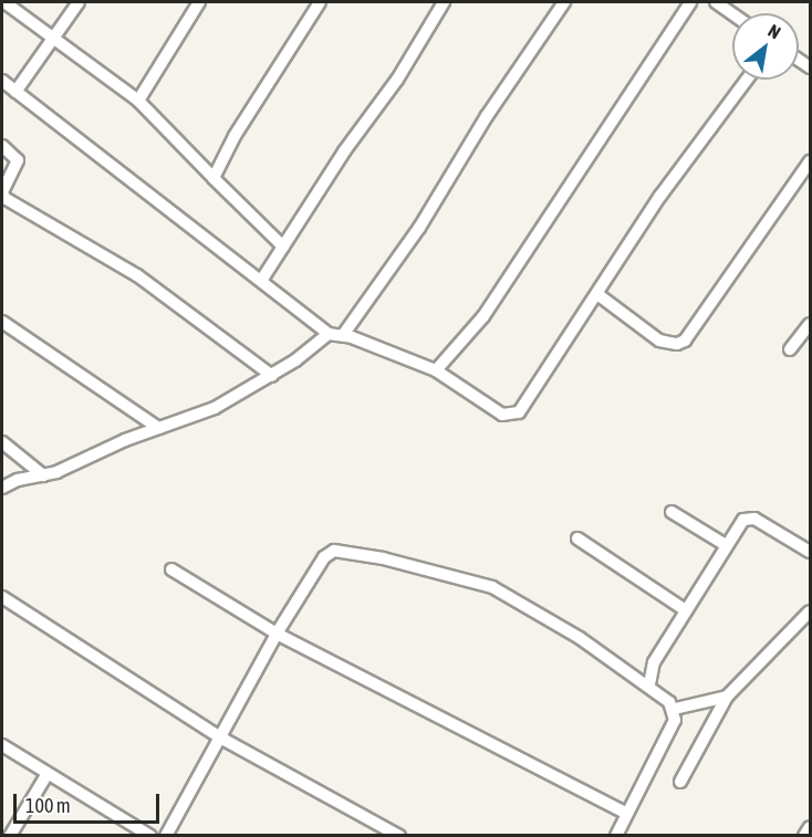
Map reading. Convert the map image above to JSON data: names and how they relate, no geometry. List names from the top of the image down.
{
  "scale_bar": "100 m",
  "north": "top right"
}
